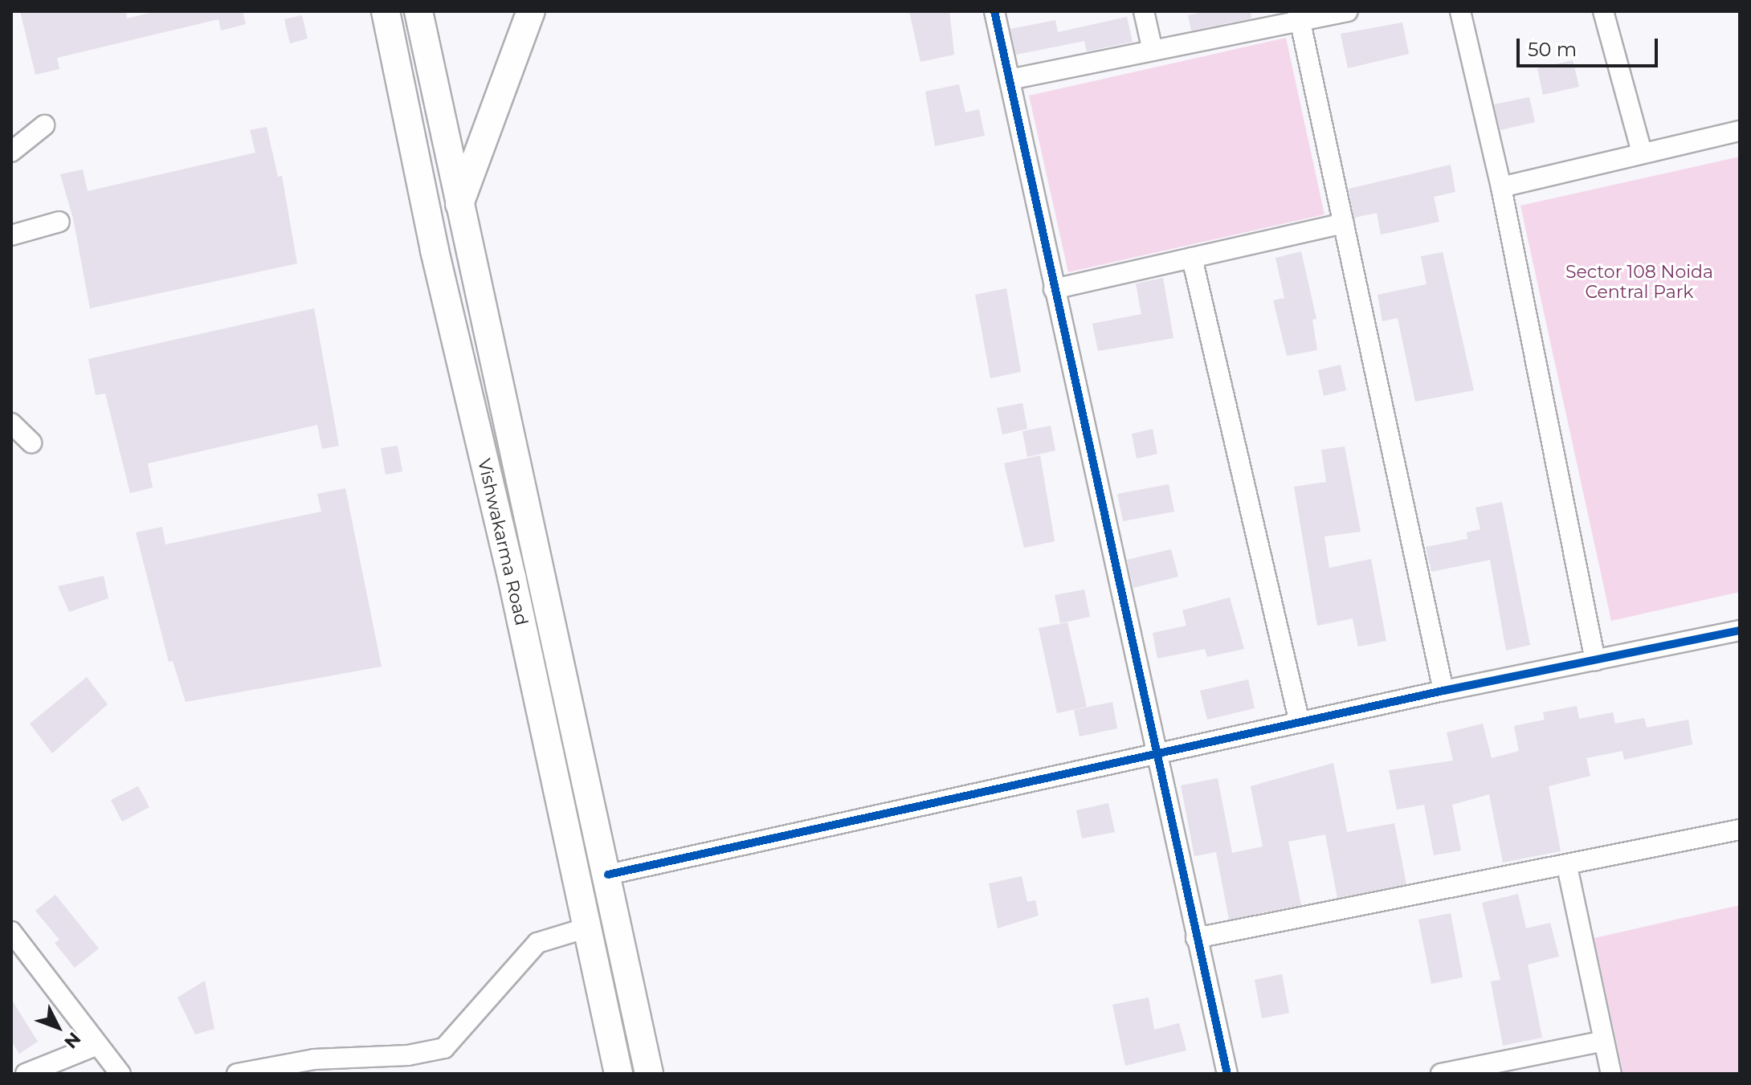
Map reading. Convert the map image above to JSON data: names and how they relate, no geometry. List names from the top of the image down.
{
  "streets": {
    "main road": ["Vishwakarma Road"]
  },
  "parks": ["Sector 108 Noida Central Park"],
  "scale_bar": "50 m",
  "north": "bottom right"
}
